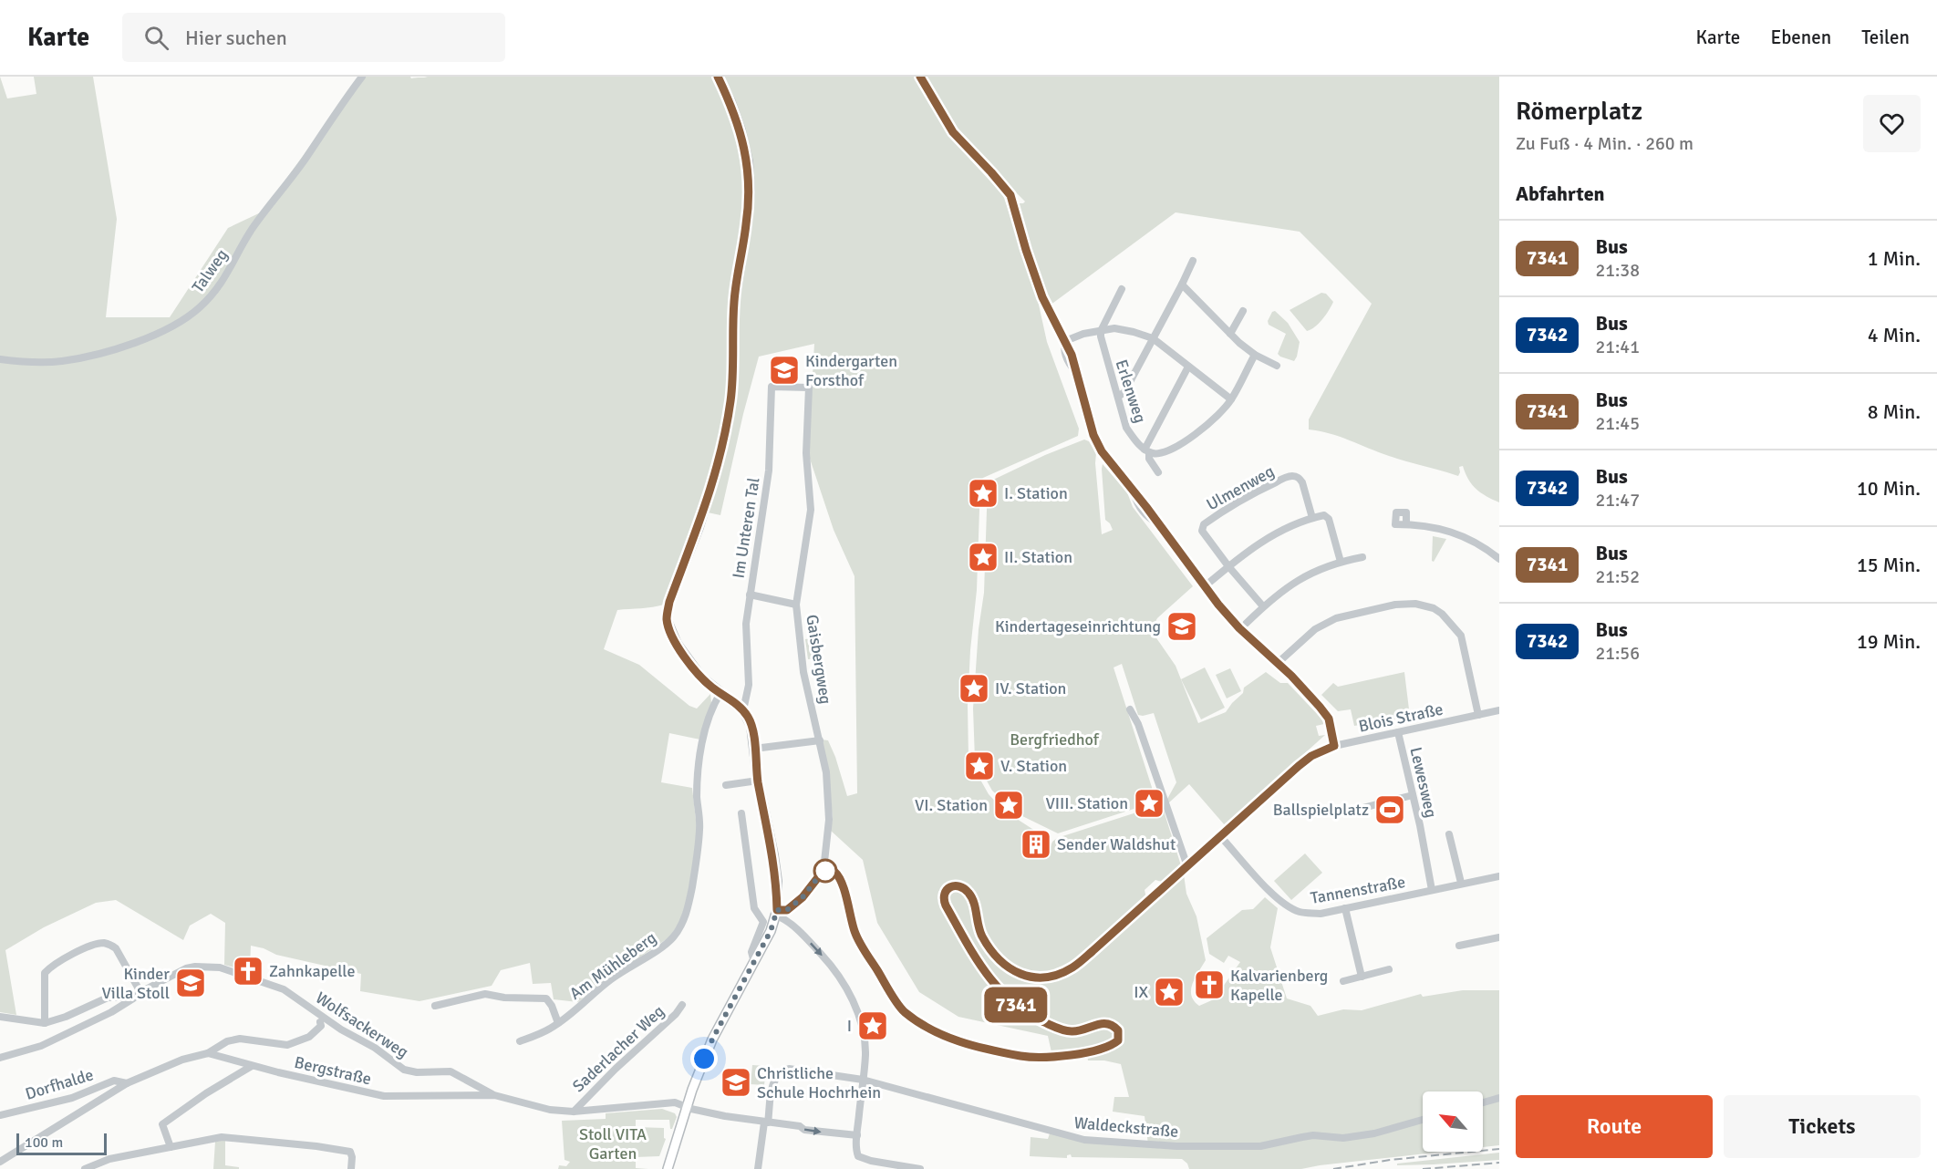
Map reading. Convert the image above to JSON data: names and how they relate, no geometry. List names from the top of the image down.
{
  "streets": {
    "street": [
      "Talweg",
      "Erlenweg",
      "Ulmenweg",
      "Im Unteren Tal",
      "Gaisbergweg",
      "Blois Straße",
      "Lewesweg",
      "Tannenstraße",
      "Am Mühleberg",
      "Wolfsackerweg",
      "Saderlacher Weg",
      "Bergstraße",
      "Dorfhalde",
      "Waldeckstraße"
    ]
  },
  "crossings": [
    ["Im Unteren Tal", "Gaisbergweg"],
    ["Gaisbergweg", "Blois Straße"],
    ["Blois Straße", "Lewesweg"],
    ["Blois Straße", "Tannenstraße"],
    ["Lewesweg", "Tannenstraße"],
    ["Wolfsackerweg", "Bergstraße"],
    ["Saderlacher Weg", "Bergstraße"],
    ["Bergstraße", "Dorfhalde"],
    ["Bergstraße", "Waldeckstraße"]
  ],
  "parks": ["Bergfriedhof", "Stoll VITA Garten"],
  "places": {
    "school or university": [
      "Kindergarten Forsthof",
      "Kindertageseinrichtung",
      "Kinder Villa Stoll",
      "Christliche Schule Hochrhein"
    ],
    "place": [
      "I. Station",
      "II. Station",
      "IV. Station",
      "V. Station",
      "VIII. Station",
      "VI. Station",
      "IX",
      "I"
    ],
    "sports": ["Ballspielplatz"],
    "building": ["Sender Waldshut"],
    "church": ["Zahnkapelle", "Kalvarienberg Kapelle"]
  },
  "lines": ["bus line 7341"],
  "scale_bar": "100 m",
  "north": "top left",
  "page": {
    "header": "Karte",
    "search": "Hier suchen",
    "nav": ["Karte", "Ebenen", "Teilen"],
    "on_map": "7341",
    "heading": [
      ["Römerplatz", "Zu Fuß · 4 Min. · 260 m"],
      "Abfahrten"
    ],
    "list": [
      {
        "mark": "7341",
        "name": "Bus",
        "note": "21:38",
        "value": "1 Min."
      },
      {
        "mark": "7342",
        "name": "Bus",
        "note": "21:41",
        "value": "4 Min."
      },
      {
        "mark": "7341",
        "name": "Bus",
        "note": "21:45",
        "value": "8 Min."
      },
      {
        "mark": "7342",
        "name": "Bus",
        "note": "21:47",
        "value": "10 Min."
      },
      {
        "mark": "7341",
        "name": "Bus",
        "note": "21:52",
        "value": "15 Min."
      },
      {
        "mark": "7342",
        "name": "Bus",
        "note": "21:56",
        "value": "19 Min."
      }
    ],
    "buttons": ["Route", "Tickets"],
    "scale": "100 m"
  }
}
